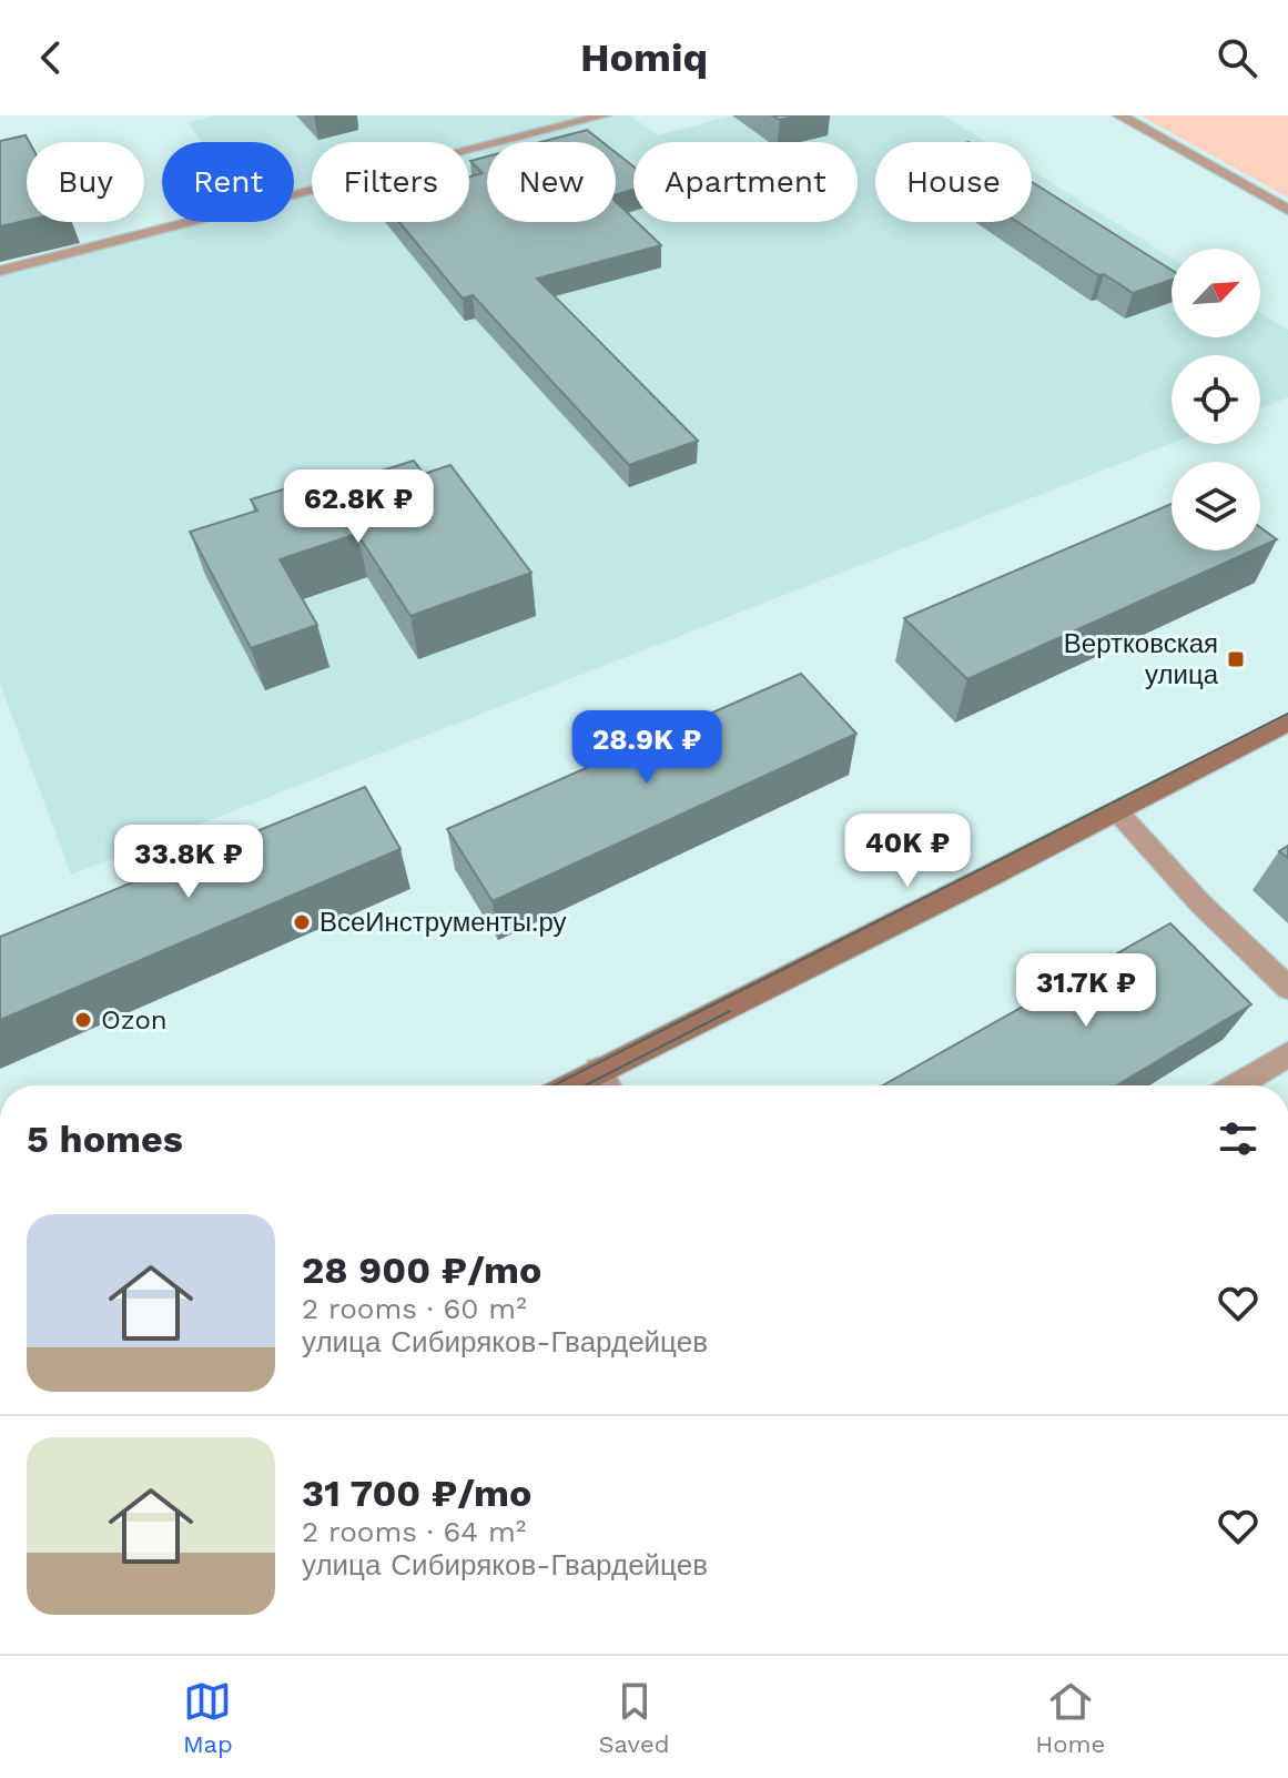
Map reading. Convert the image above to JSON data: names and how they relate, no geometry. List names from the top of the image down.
{
  "places": {
    "transit": ["Вертковская улица"],
    "other": ["ВсеИнструменты.ру", "Ozon"]
  },
  "north": "top right",
  "page": {
    "header": "Homiq",
    "chip": [
      "Buy",
      "Rent",
      "Filters",
      "New",
      "Apartment",
      "House"
    ],
    "price": [
      "62.8K ₽",
      "28.9K ₽",
      "40K ₽",
      "33.8K ₽",
      "31.7K ₽"
    ],
    "heading": "5 homes",
    "list": [
      {
        "name": "28 900 ₽/mo",
        "note": "2 rooms · 60 m² · улица Сибиряков-Гвардейцев"
      },
      {
        "name": "31 700 ₽/mo",
        "note": "2 rooms · 64 m² · улица Сибиряков-Гвардейцев"
      }
    ],
    "tabs": ["Map", "Saved", "Home"]
  }
}
